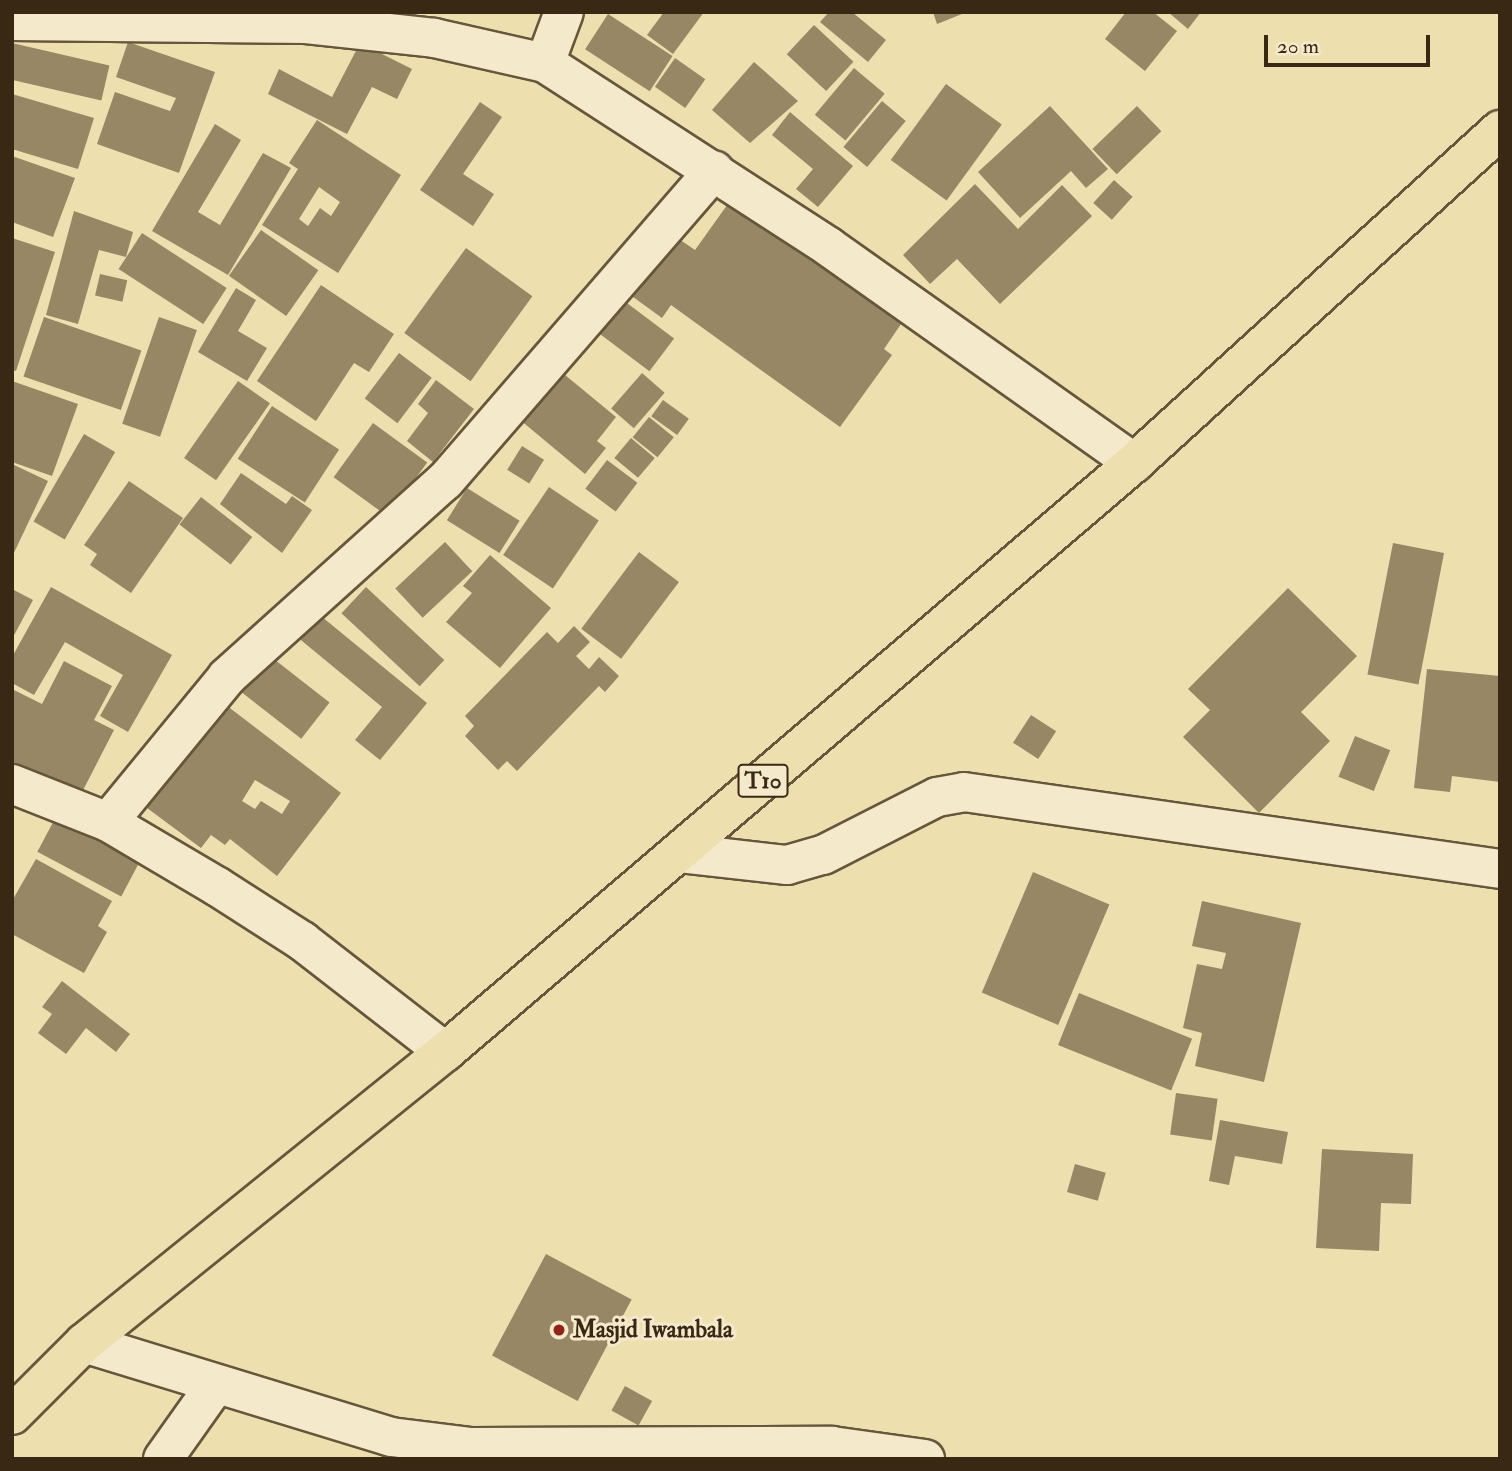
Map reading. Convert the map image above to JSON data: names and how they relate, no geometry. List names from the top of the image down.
{
  "streets": {
    "highway": ["T10"]
  },
  "places": ["Masjid Iwambala"],
  "scale_bar": "20 m"
}
